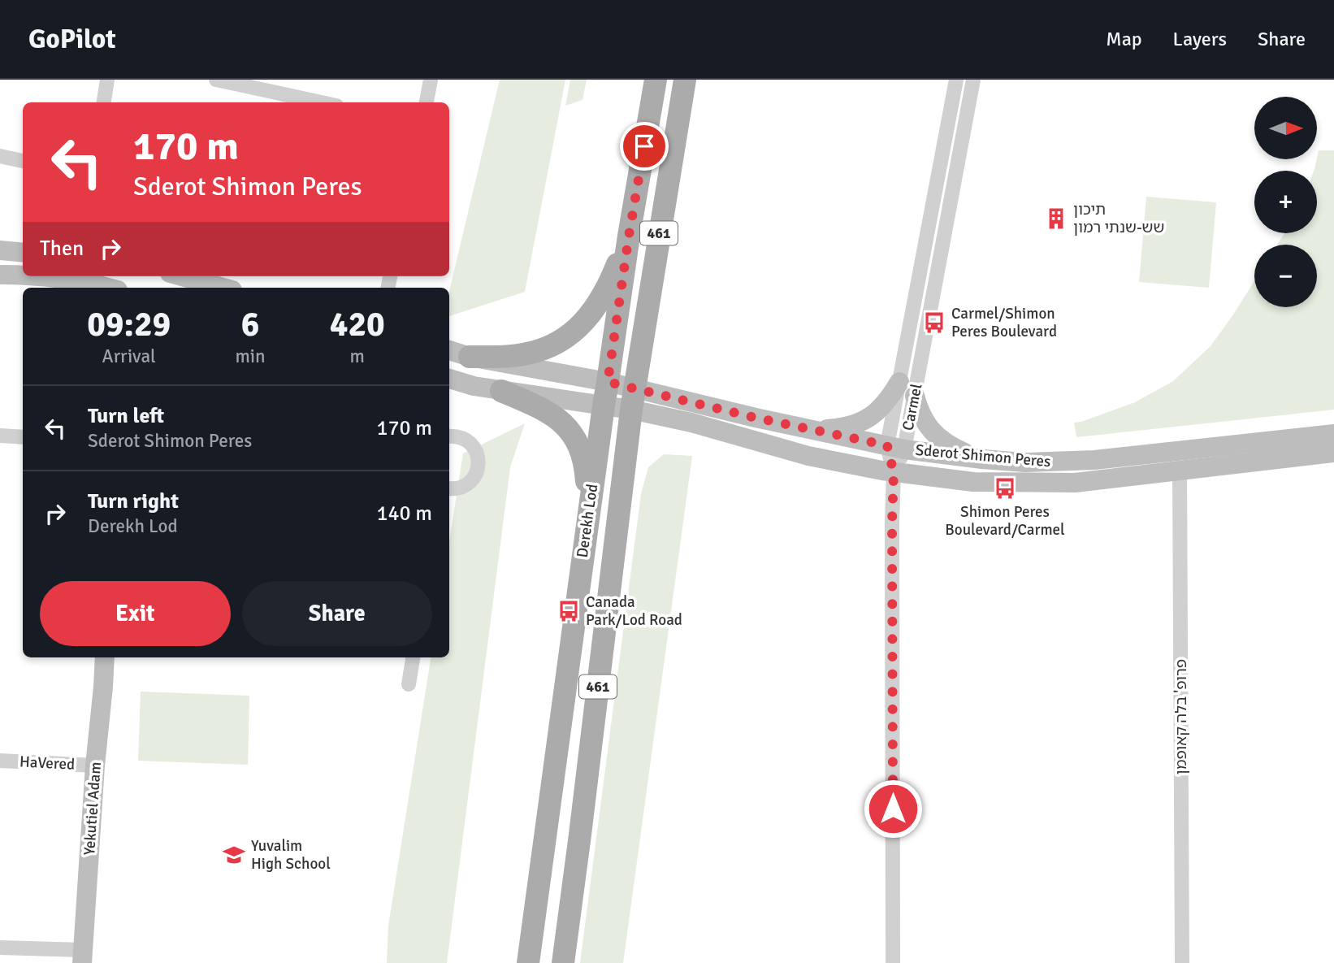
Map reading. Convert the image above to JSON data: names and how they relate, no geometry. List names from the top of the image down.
{
  "streets": {
    "main road": ["461", "Derekh Lod"],
    "street": [
      "Carmel",
      "Sderot Shimon Peres",
      "פרופ' בלה קאופמן",
      "HaVered",
      "Yekutiel Adam"
    ]
  },
  "crossings": [
    ["Carmel", "Sderot Shimon Peres"],
    ["Sderot Shimon Peres", "Derekh Lod"],
    ["Sderot Shimon Peres", "פרופ' בלה קאופמן"],
    ["HaVered", "Yekutiel Adam"]
  ],
  "places": {
    "building": ["תיכון שש-שנתי רמון"],
    "bus stop": ["Carmel/Shimon Peres Boulevard", "Shimon Peres Boulevard/Carmel", "Canada Park/Lod Road"],
    "school or university": ["Yuvalim High School"]
  },
  "north": "right",
  "page": {
    "header": "GoPilot",
    "nav": ["Map", "Layers", "Share"],
    "map_buttons": ["+", "−"],
    "turn": ["170 m", "Sderot Shimon Peres"],
    "then": "Then",
    "eta": [
      "09:29",
      "Arrival",
      "6",
      "min",
      "420",
      "m"
    ],
    "list": [
      {
        "name": "Turn left",
        "note": "Sderot Shimon Peres",
        "value": "170 m"
      },
      {
        "name": "Turn right",
        "note": "Derekh Lod",
        "value": "140 m"
      }
    ],
    "buttons": ["Exit", "Share"]
  }
}
